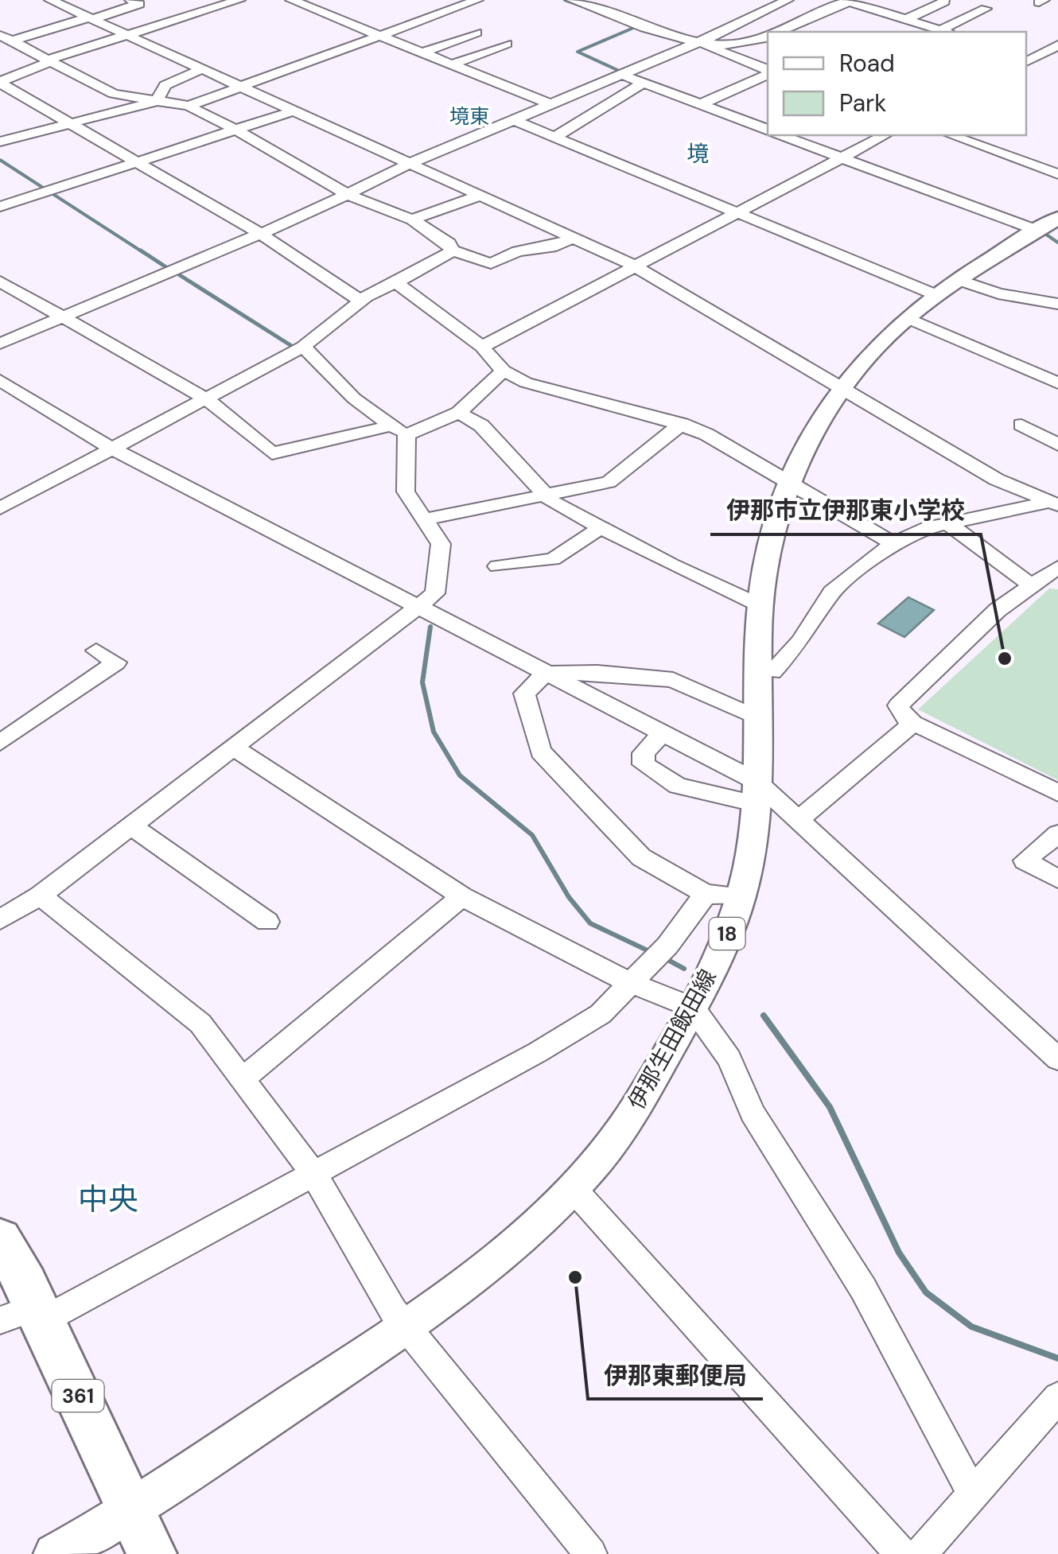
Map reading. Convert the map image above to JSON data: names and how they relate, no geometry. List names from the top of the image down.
{
  "streets": {
    "highway": ["361"],
    "main road": ["18", "伊那生田飯田線"]
  },
  "crossings": [
    ["伊那生田飯田線", "361"]
  ],
  "districts": ["境東", "境", "中央"],
  "places": ["伊那市立伊那東小学校", "伊那東郵便局"],
  "legend": ["Road", "Park"]
}
